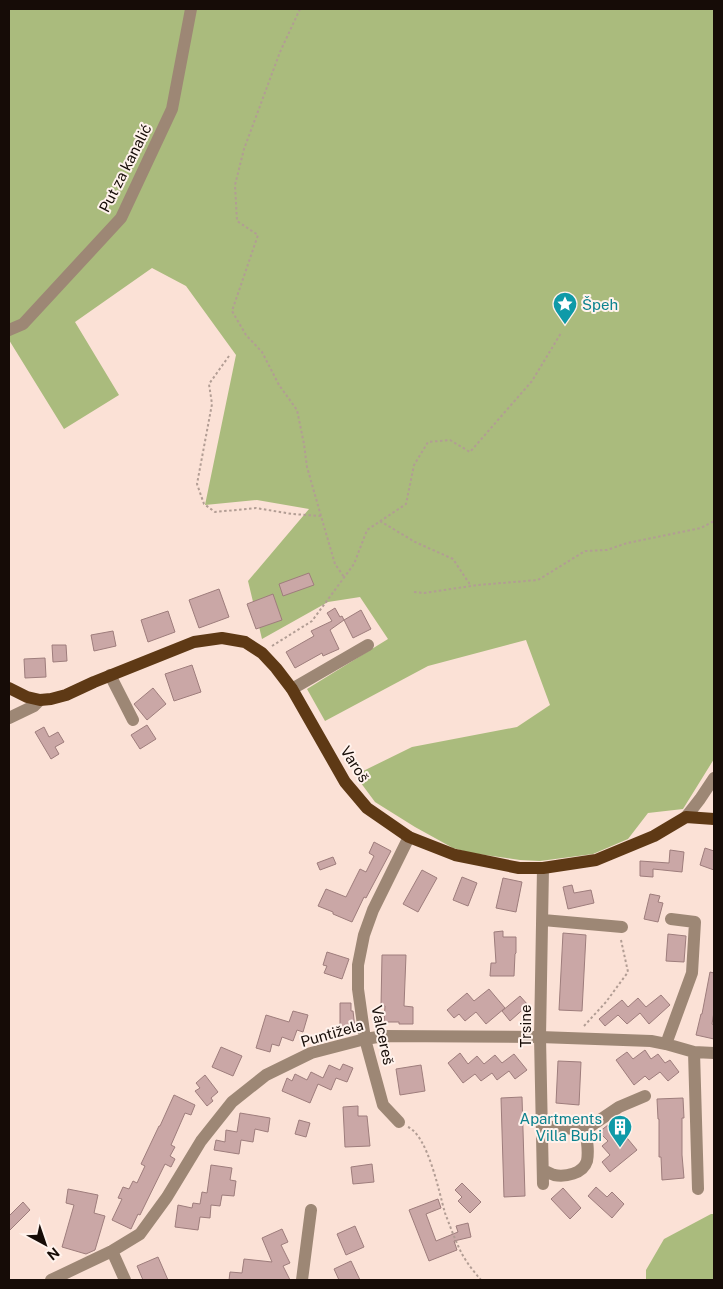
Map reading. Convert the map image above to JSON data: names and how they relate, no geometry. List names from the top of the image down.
{
  "streets": {
    "main road": ["Varoš"],
    "street": [
      "Put za kanalić",
      "Trsine",
      "Puntižela",
      "Valcereš"
    ]
  },
  "crossings": [
    ["Varoš", "Trsine"],
    ["Varoš", "Valcereš"],
    ["Trsine", "Puntižela"],
    ["Puntižela", "Valcereš"]
  ],
  "places": {
    "place": ["Špeh"],
    "building": ["Apartments Villa Bubi"]
  },
  "north": "bottom right"
}
